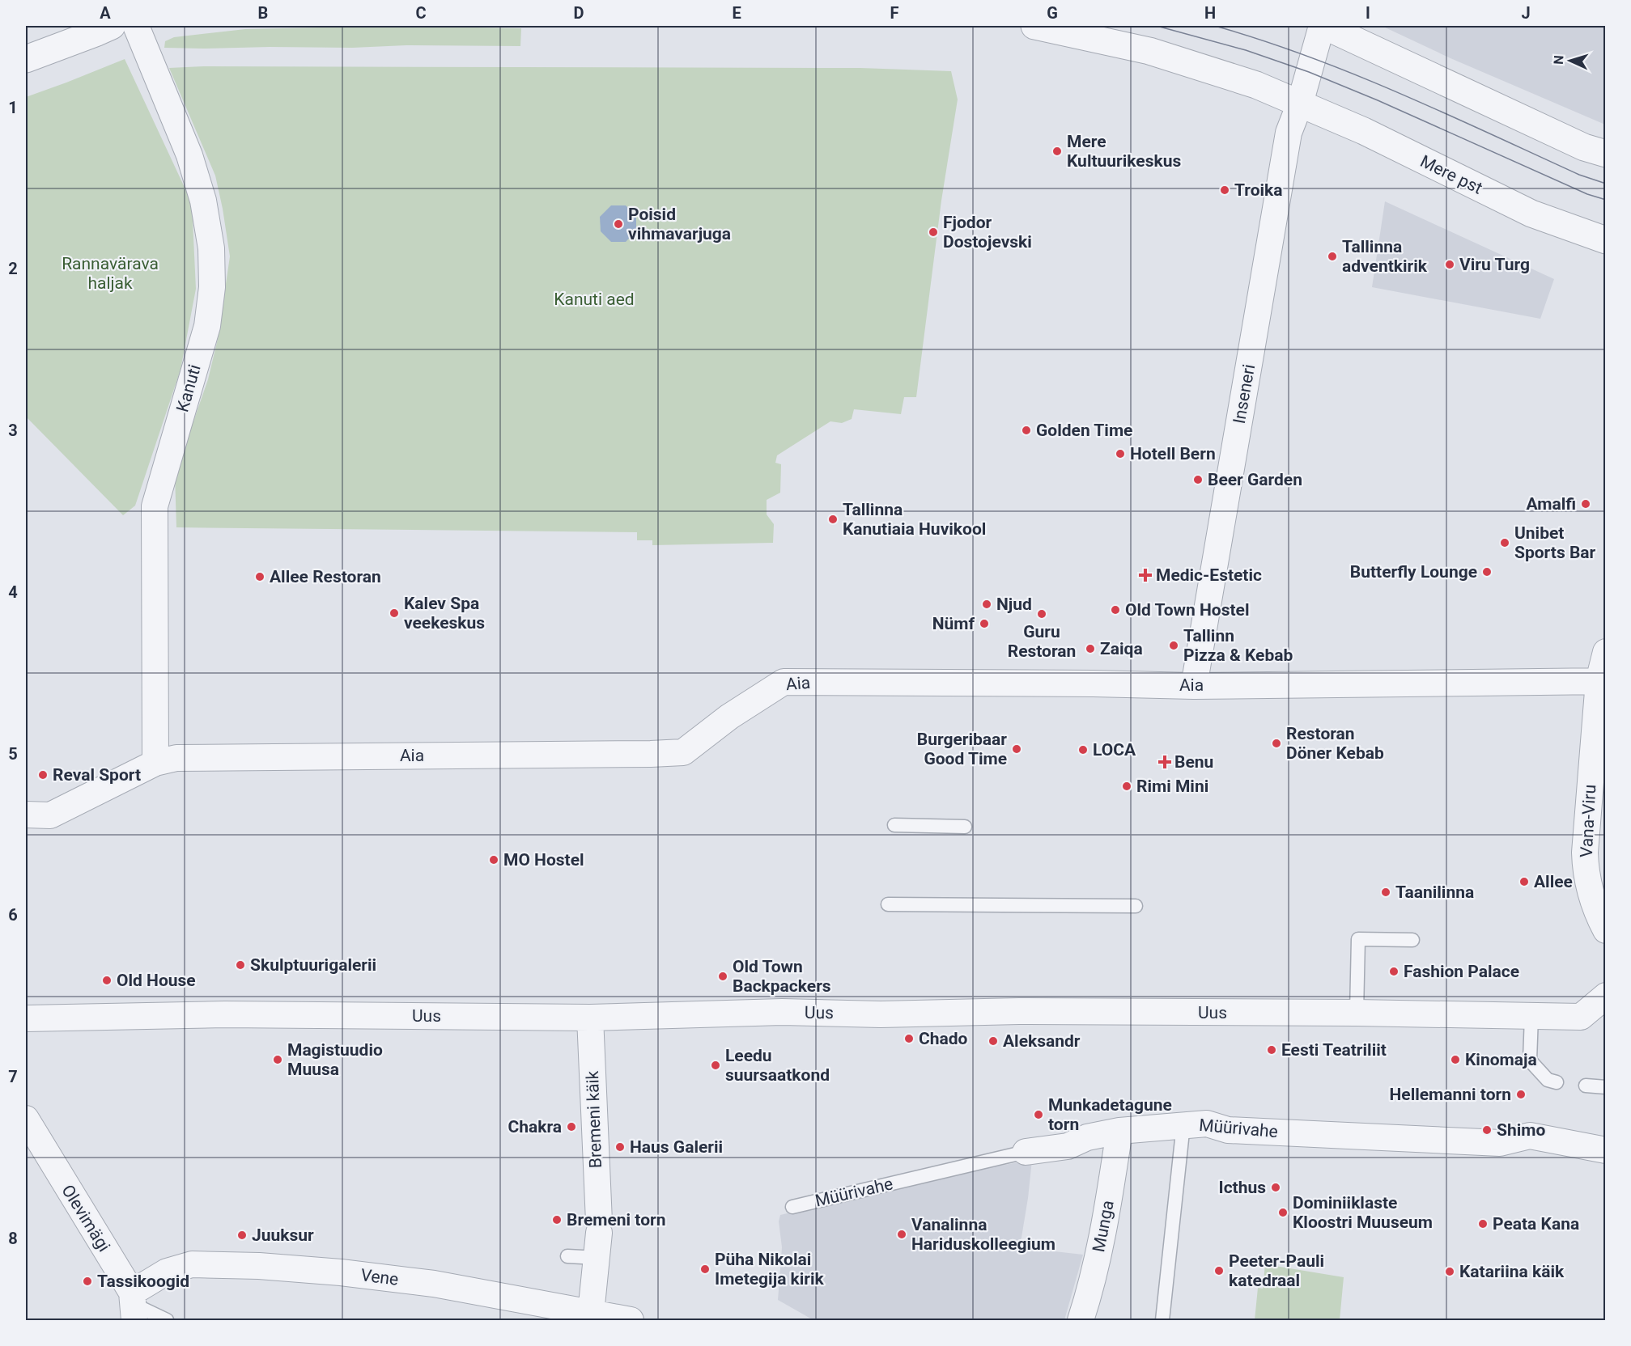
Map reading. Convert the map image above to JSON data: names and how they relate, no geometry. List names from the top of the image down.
{
  "streets": {
    "street": [
      "Mere pst",
      "Kanuti",
      "Inseneri",
      "Aia",
      "Vana-Viru",
      "Uus",
      "Bremeni käik",
      "Müürivahe",
      "Olevimägi",
      "Munga",
      "Vene"
    ]
  },
  "crossings": [
    ["Mere pst", "Inseneri"],
    ["Kanuti", "Aia"],
    ["Inseneri", "Aia"],
    ["Aia", "Vana-Viru"],
    ["Uus", "Bremeni käik"],
    ["Bremeni käik", "Vene"],
    ["Müürivahe", "Munga"],
    ["Olevimägi", "Vene"]
  ],
  "parks": ["Rannavärava haljak", "Kanuti aed"],
  "places": {
    "other": [
      "Mere Kultuurikeskus",
      "Troika",
      "Poisid vihmavarjuga",
      "Fjodor Dostojevski",
      "Tallinna adventkirik",
      "Viru Turg",
      "Golden Time",
      "Hotell Bern",
      "Beer Garden",
      "Amalfi",
      "Tallinna Kanutiaia Huvikool",
      "Unibet Sports Bar",
      "Butterfly Lounge",
      "Allee Restoran",
      "Njud",
      "Old Town Hostel",
      "Kalev Spa veekeskus",
      "Guru Restoran",
      "Nümf",
      "Tallinn Pizza & Kebab",
      "Zaiqa",
      "Restoran Döner Kebab",
      "Burgeribaar Good Time",
      "LOCA",
      "Reval Sport",
      "Rimi Mini",
      "MO Hostel",
      "Allee",
      "Taanilinna",
      "Skulptuurigalerii",
      "Fashion Palace",
      "Old Town Backpackers",
      "Old House",
      "Chado",
      "Aleksandr",
      "Eesti Teatriliit",
      "Magistuudio Muusa",
      "Kinomaja",
      "Leedu suursaatkond",
      "Hellemanni torn",
      "Munkadetagune torn",
      "Chakra",
      "Shimo",
      "Haus Galerii",
      "Icthus",
      "Dominiiklaste Kloostri Muuseum",
      "Bremeni torn",
      "Peata Kana",
      "Vanalinna Hariduskolleegium",
      "Juuksur",
      "Püha Nikolai Imetegija kirik",
      "Peeter-Pauli katedraal",
      "Katariina käik",
      "Tassikoogid"
    ],
    "health": ["Medic-Estetic", "Benu"]
  },
  "north": "left",
  "grid": {
    "columns": [
      "A",
      "B",
      "C",
      "D",
      "E",
      "F",
      "G",
      "H",
      "I",
      "J"
    ],
    "rows": [
      "1",
      "2",
      "3",
      "4",
      "5",
      "6",
      "7",
      "8"
    ]
  }
}
